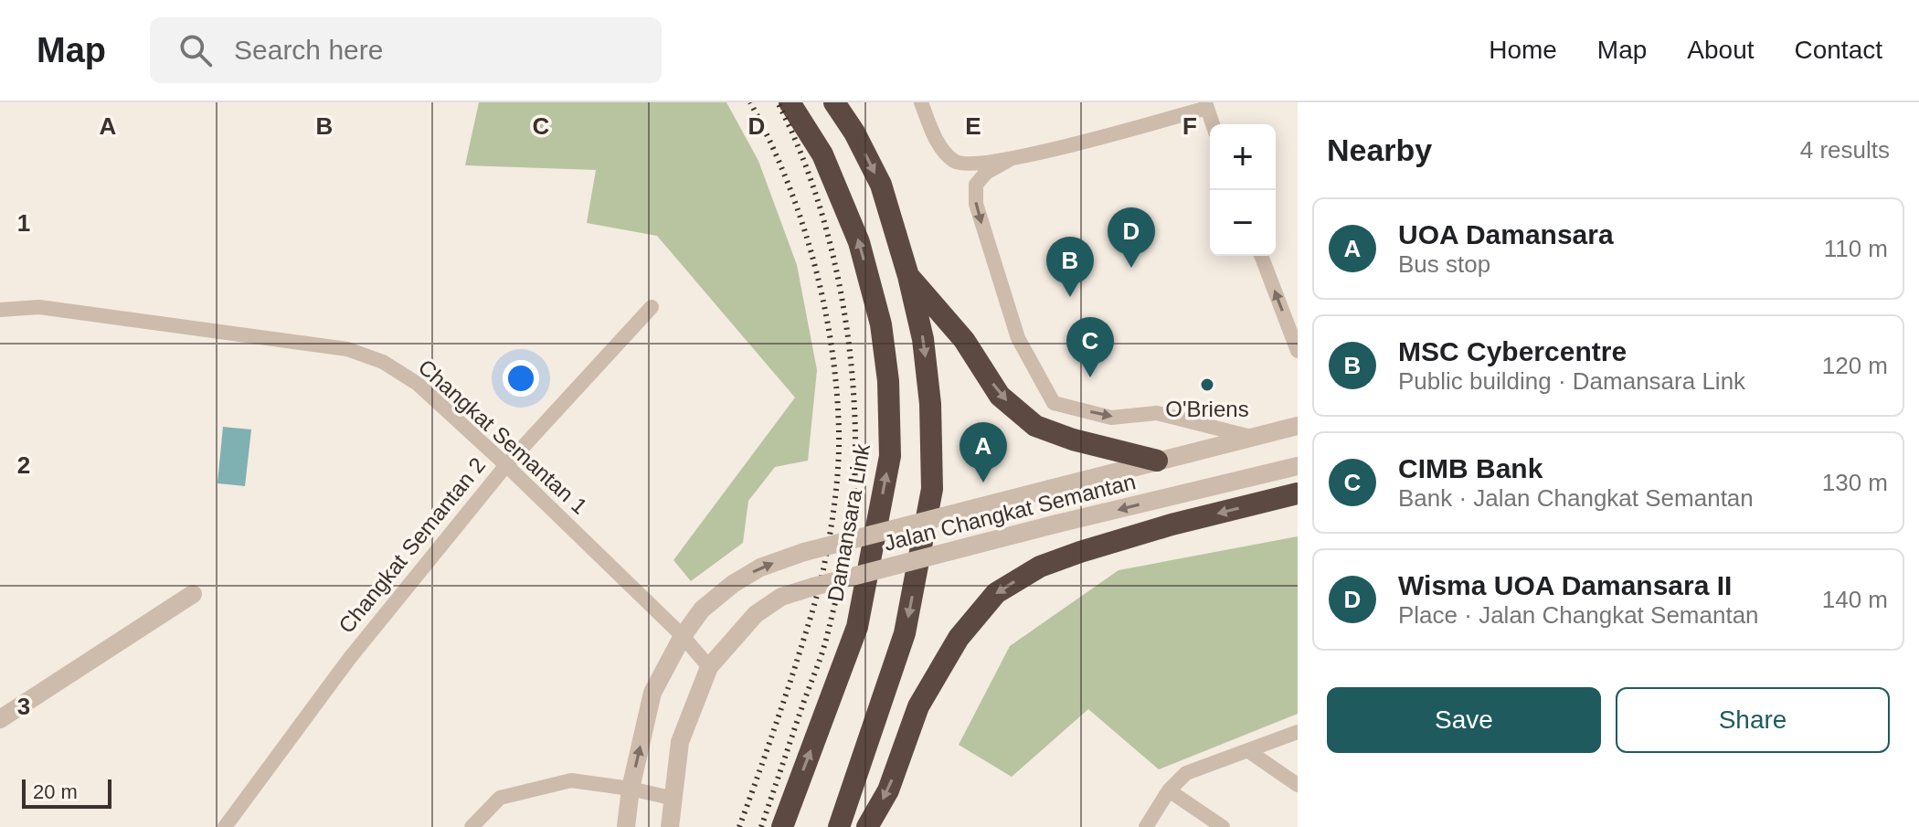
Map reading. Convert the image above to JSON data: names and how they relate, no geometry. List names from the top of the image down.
{
  "streets": {
    "highway": ["Damansara Link"],
    "street": ["Jalan Changkat Semantan"],
    "lane": ["Changkat Semantan 1", "Changkat Semantan 2"]
  },
  "crossings": [
    ["Changkat Semantan 1", "Jalan Changkat Semantan"],
    ["Changkat Semantan 1", "Changkat Semantan 2"]
  ],
  "places": ["O'Briens"],
  "scale_bar": "20 m",
  "page": {
    "header": "Map",
    "search": "Search here",
    "nav": [
      "Home",
      "Map",
      "About",
      "Contact"
    ],
    "heading": ["Nearby", "4 results"],
    "map_buttons": ["+", "−"],
    "list": [
      {
        "mark": "A",
        "name": "UOA Damansara",
        "note": "Bus stop",
        "value": "110 m"
      },
      {
        "mark": "B",
        "name": "MSC Cybercentre",
        "note": "Public building · Damansara Link",
        "value": "120 m"
      },
      {
        "mark": "C",
        "name": "CIMB Bank",
        "note": "Bank · Jalan Changkat Semantan",
        "value": "130 m"
      },
      {
        "mark": "D",
        "name": "Wisma UOA Damansara II",
        "note": "Place · Jalan Changkat Semantan",
        "value": "140 m"
      }
    ],
    "pins": [
      "D",
      "B",
      "C",
      "A"
    ],
    "buttons": ["Save", "Share"],
    "scale": "20 m"
  },
  "grid": {
    "columns": [
      "A",
      "B",
      "C",
      "D",
      "E",
      "F"
    ],
    "rows": ["1", "2", "3"]
  }
}
